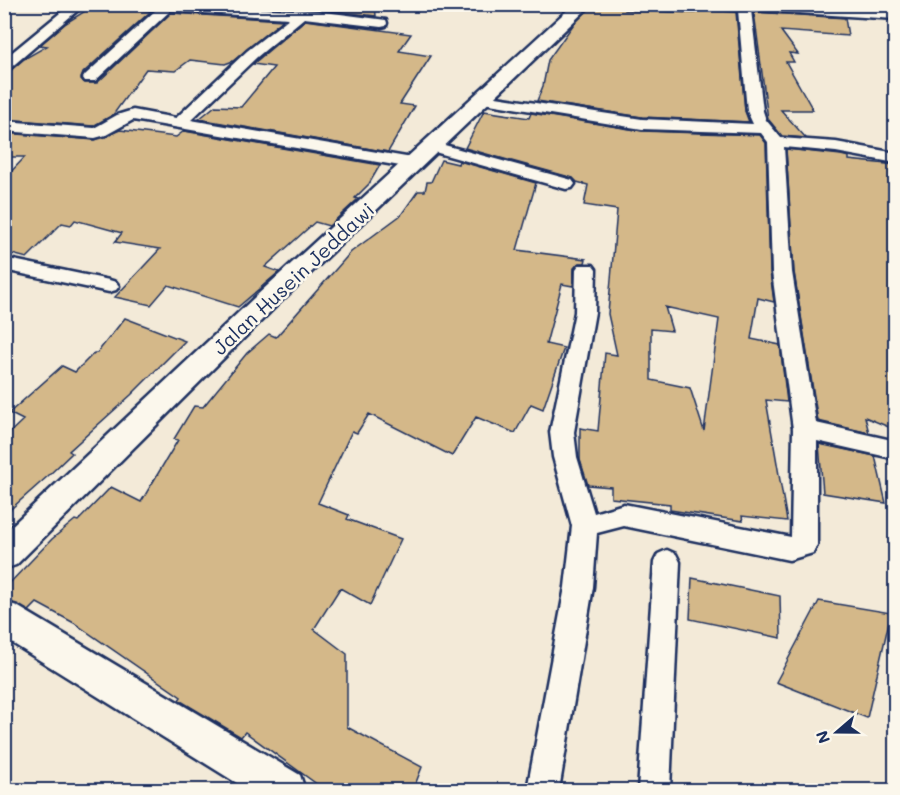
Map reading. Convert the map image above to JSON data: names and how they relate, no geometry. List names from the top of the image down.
{
  "streets": {
    "street": ["Jalan Husein Jeddawi"]
  },
  "north": "left"
}
